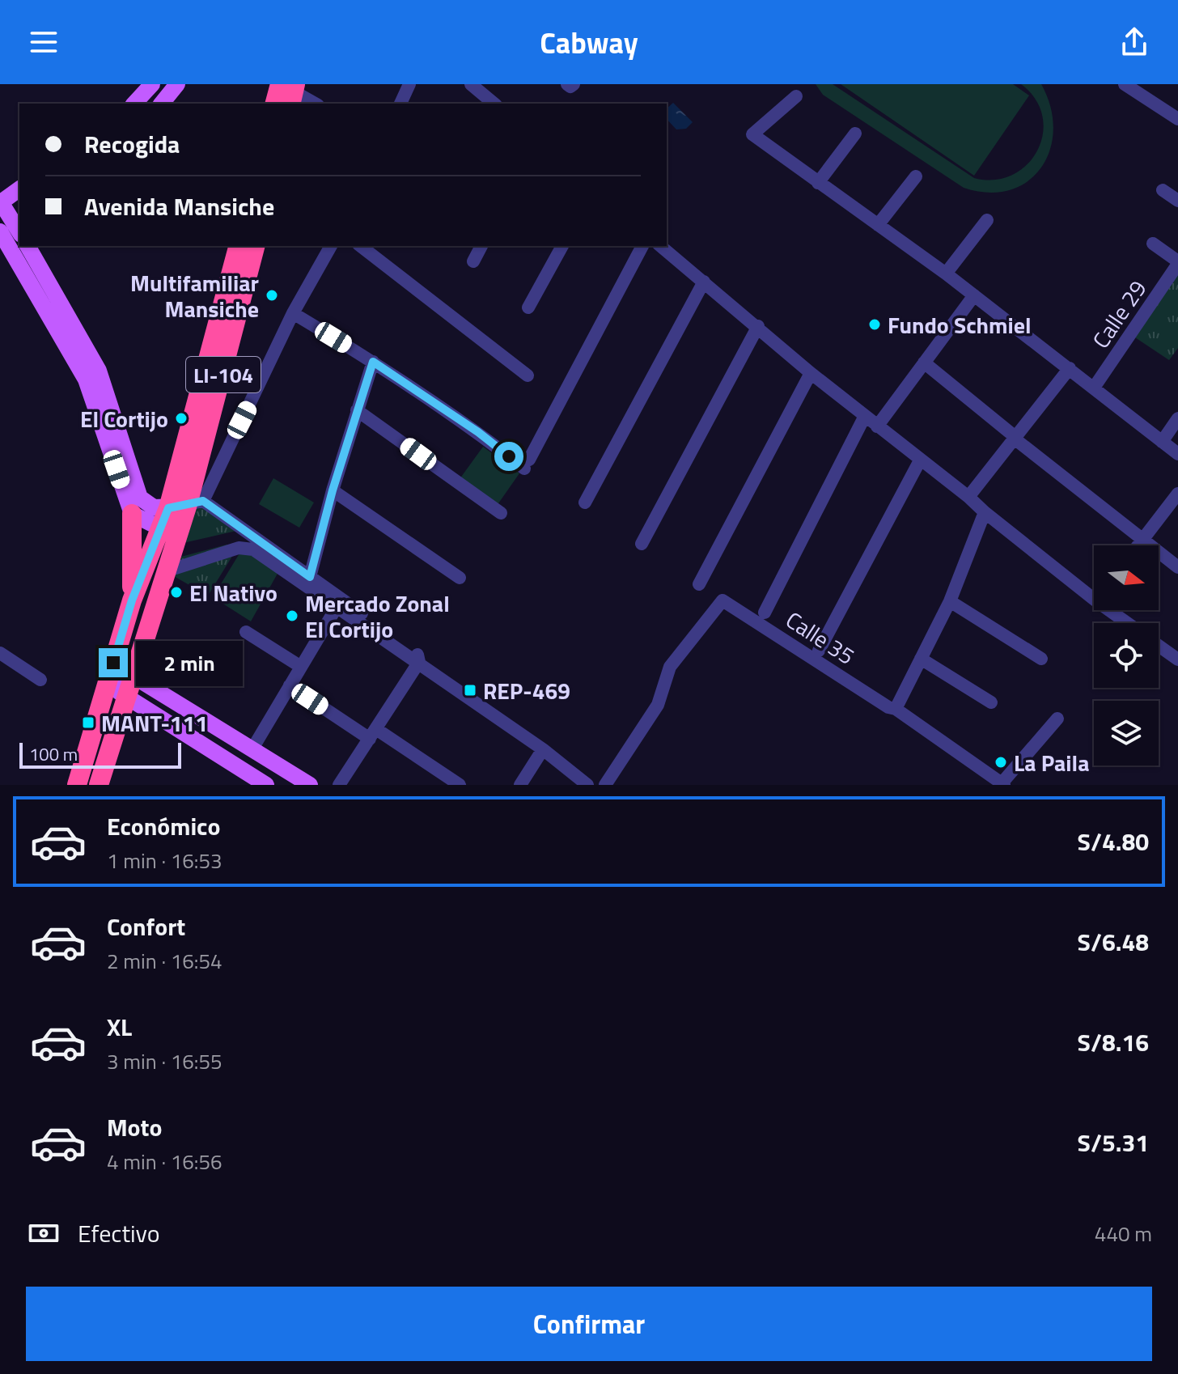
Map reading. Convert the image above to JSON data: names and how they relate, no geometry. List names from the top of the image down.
{
  "streets": {
    "highway": ["LI-104"],
    "street": ["Calle 29", "Calle 35"]
  },
  "places": {
    "other": [
      "Multifamiliar Mansiche",
      "Fundo Schmiel",
      "El Cortijo",
      "El Nativo",
      "Mercado Zonal El Cortijo",
      "La Paila"
    ],
    "transit": ["REP-469", "MANT-111"]
  },
  "scale_bar": "100 m",
  "north": "right",
  "page": {
    "header": "Cabway",
    "banner": ["Recogida", "Avenida Mansiche"],
    "bubble": "2 min",
    "scale": "100 m",
    "list": [
      {
        "name": "Económico",
        "note": "1 min · 16:53",
        "value": "S/4.80"
      },
      {
        "name": "Confort",
        "note": "2 min · 16:54",
        "value": "S/6.48"
      },
      {
        "name": "XL",
        "note": "3 min · 16:55",
        "value": "S/8.16"
      },
      {
        "name": "Moto",
        "note": "4 min · 16:56",
        "value": "S/5.31"
      }
    ],
    "pay": ["Efectivo", "440 m"],
    "buttons": "Confirmar"
  }
}
